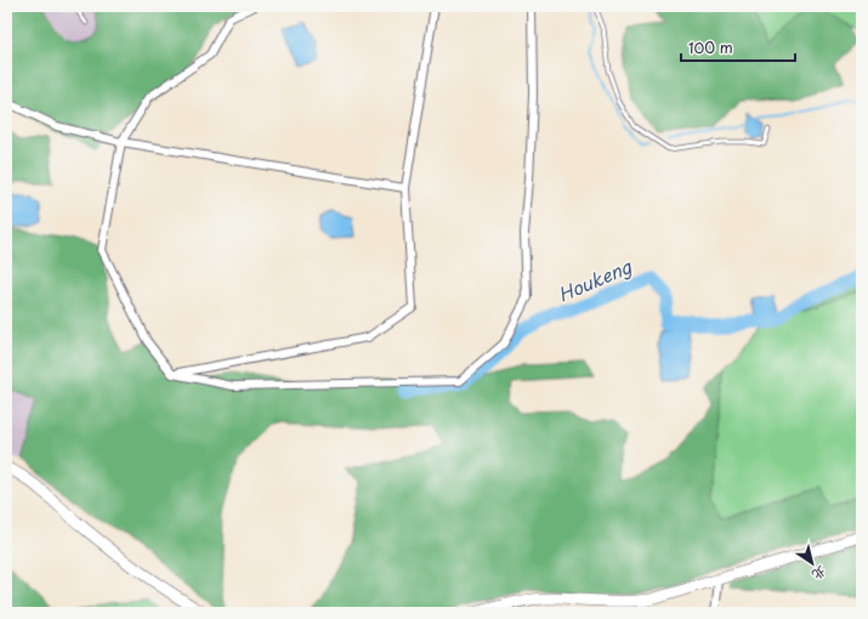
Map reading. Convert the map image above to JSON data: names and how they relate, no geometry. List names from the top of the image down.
{
  "water": ["Houkeng"],
  "scale_bar": "100 m",
  "north": "bottom right"
}
